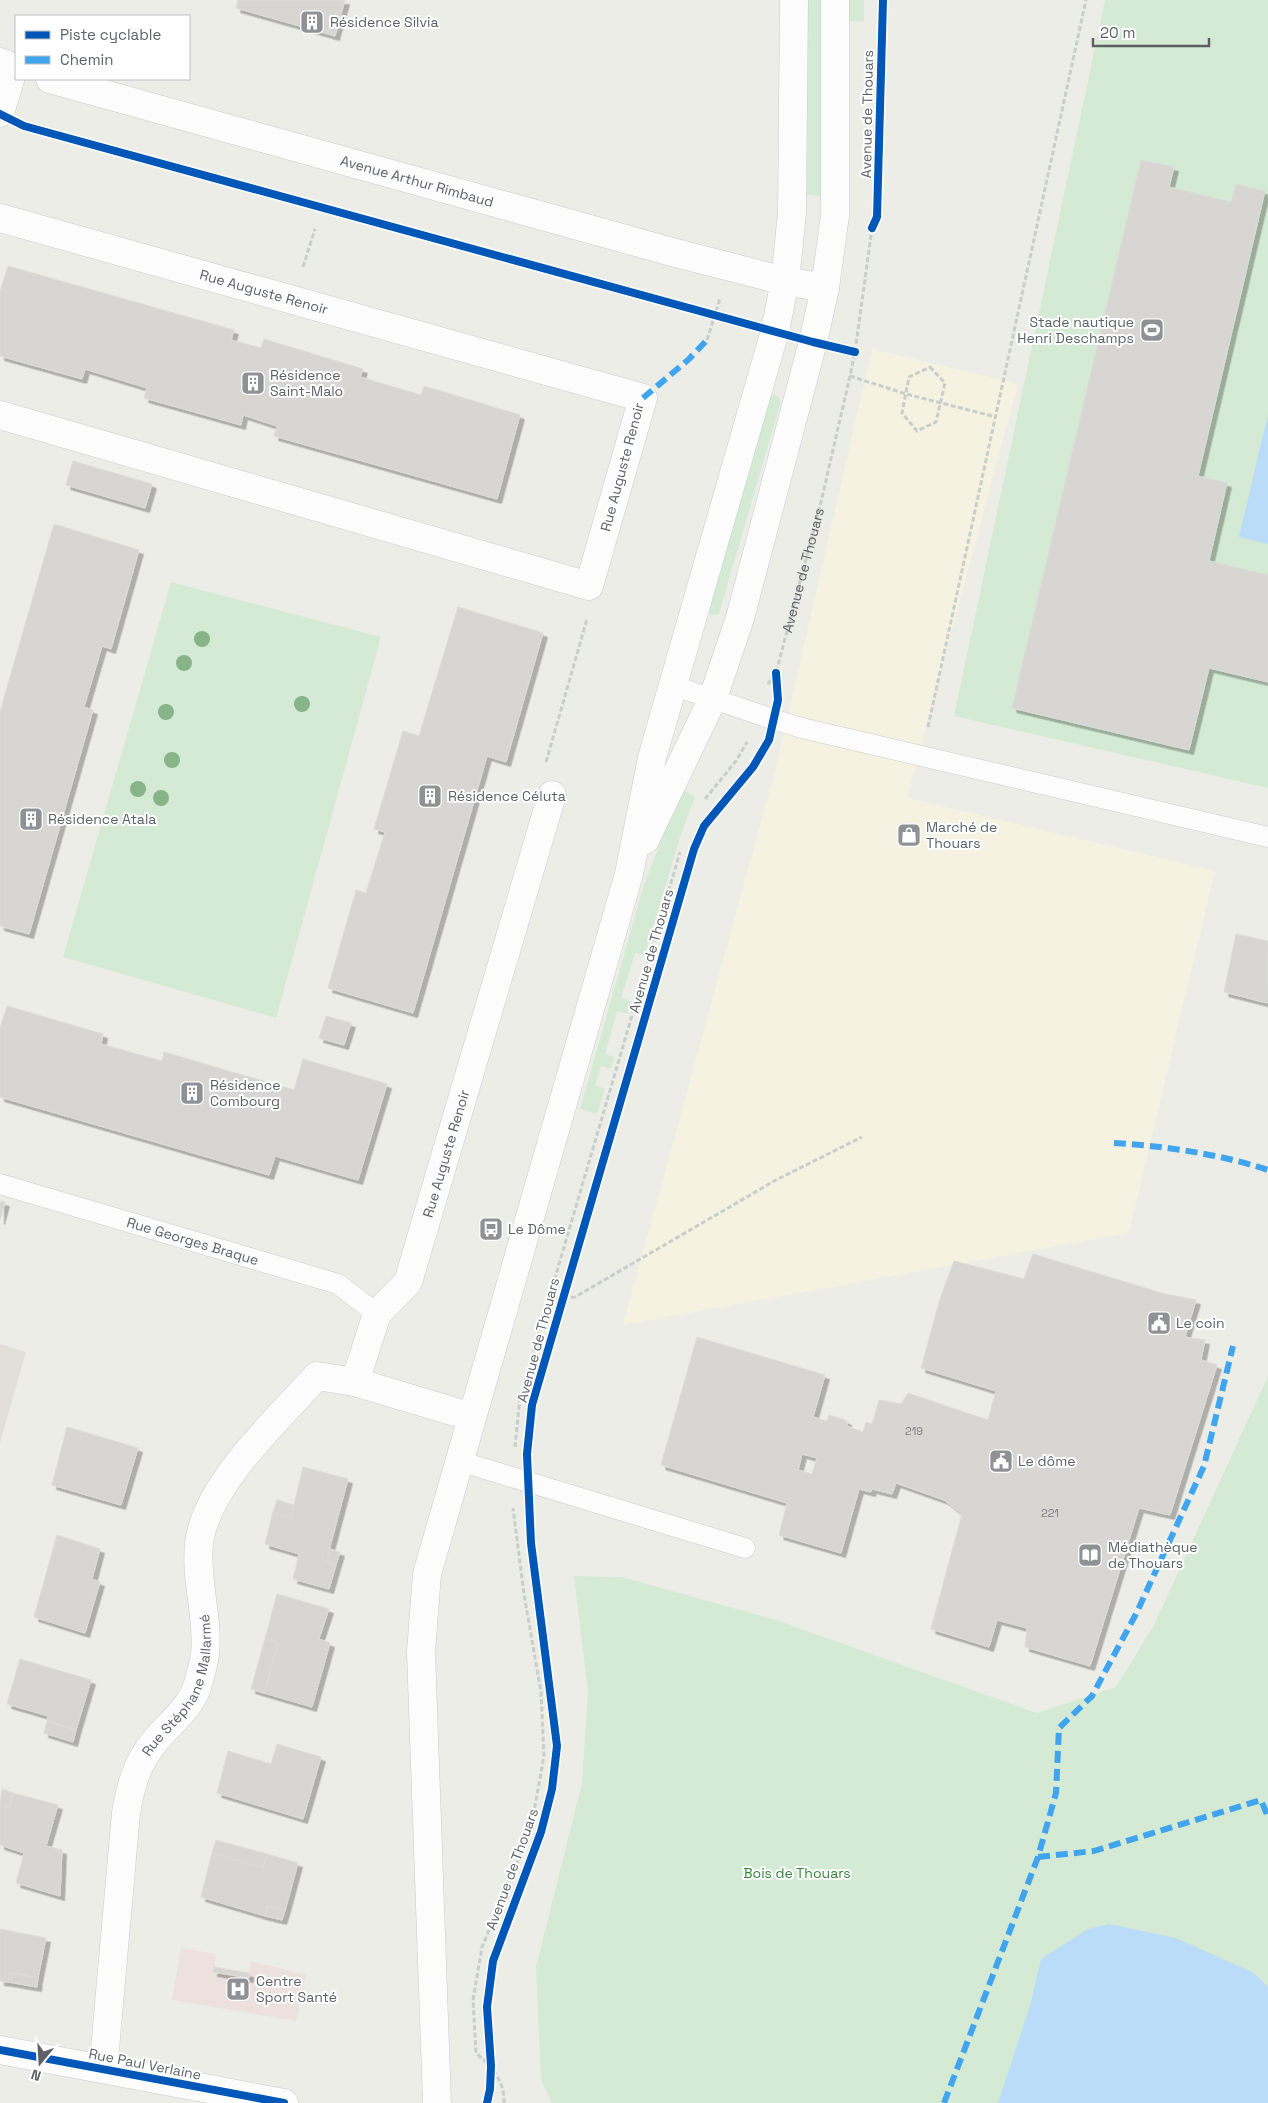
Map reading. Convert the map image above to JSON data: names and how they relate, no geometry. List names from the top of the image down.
{
  "streets": {
    "street": [
      "Avenue Arthur Rimbaud",
      "Rue Auguste Renoir",
      "Rue Stéphane Mallarmé",
      "Rue Paul Verlaine"
    ],
    "lane": ["Rue Georges Braque"],
    "cycle path": ["Avenue de Thouars"]
  },
  "crossings": [
    ["Rue Auguste Renoir", "Rue Georges Braque"],
    ["Rue Auguste Renoir", "Rue Stéphane Mallarmé"],
    ["Rue Stéphane Mallarmé", "Rue Paul Verlaine"]
  ],
  "parks": ["Bois de Thouars"],
  "places": {
    "building": [
      "Résidence Silvia",
      "Résidence Saint-Malo",
      "Résidence Céluta",
      "Résidence Atala",
      "Résidence Combourg"
    ],
    "sports": ["Stade nautique Henri Deschamps"],
    "shop": ["Marché de Thouars"],
    "bus stop": ["Le Dôme"],
    "public building": ["Le coin", "Le dôme"],
    "library": ["Médiathèque de Thouars"],
    "hospital": ["Centre Sport Santé"]
  },
  "house_numbers": ["219", "221"],
  "legend": ["Piste cyclable", "Chemin"],
  "scale_bar": "20 m",
  "north": "bottom"
}
